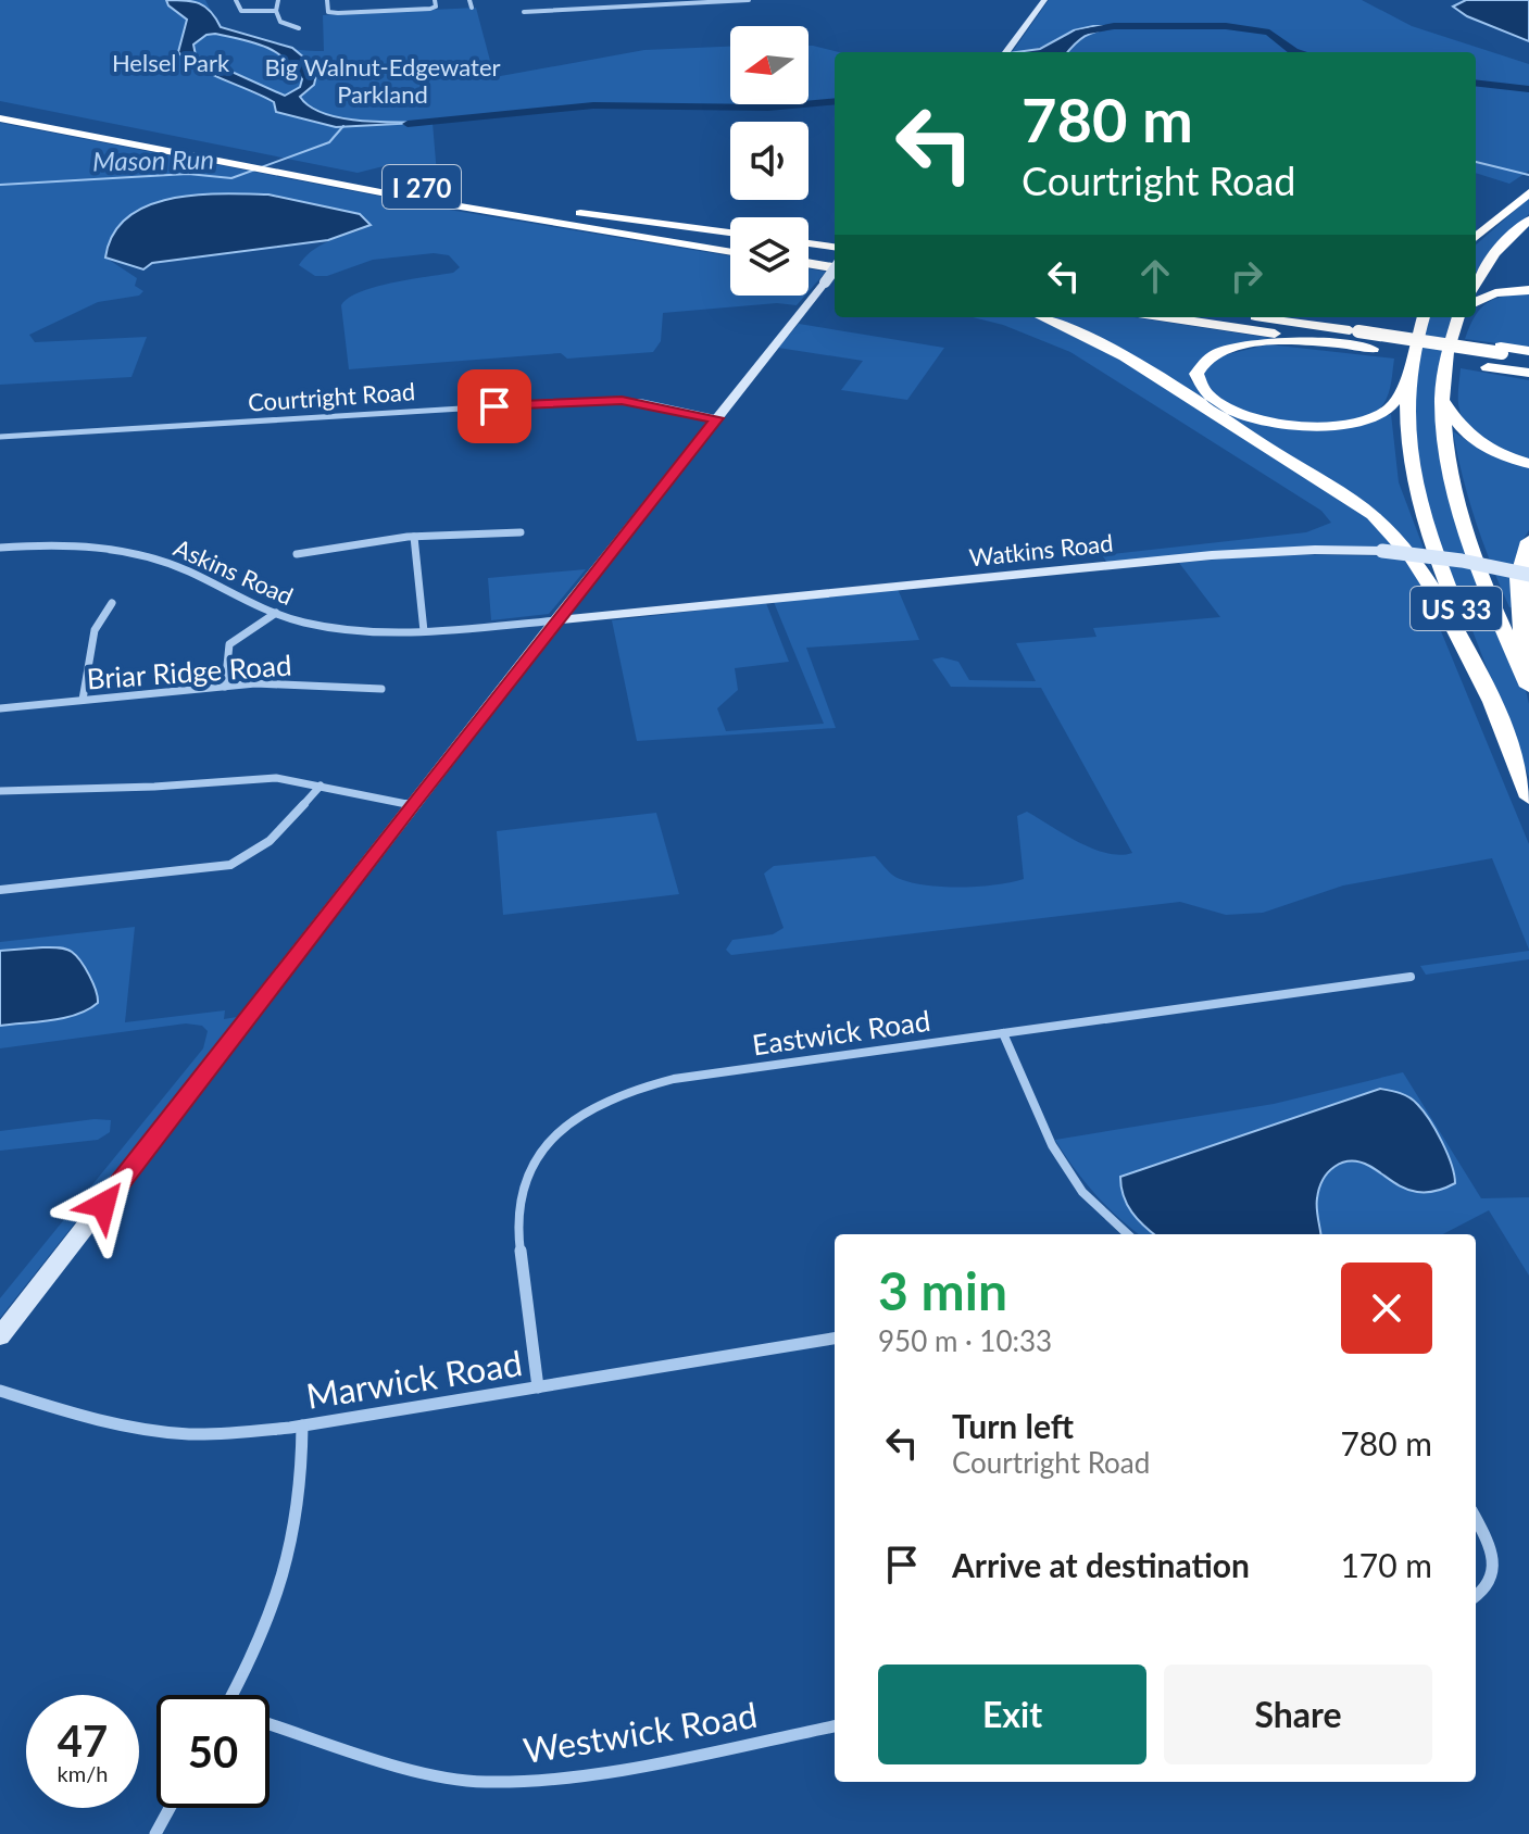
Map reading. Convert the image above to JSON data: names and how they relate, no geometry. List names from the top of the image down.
{
  "streets": {
    "highway": ["I 270", "US 33"],
    "main road": ["Watkins Road"],
    "street": [
      "Courtright Road",
      "Askins Road",
      "Briar Ridge Road",
      "Eastwick Road",
      "Marwick Road",
      "Westwick Road"
    ]
  },
  "crossings": [
    ["Watkins Road", "Askins Road"],
    ["Eastwick Road", "Marwick Road"]
  ],
  "water": ["Mason Run"],
  "parks": ["Helsel Park", "Big Walnut-Edgewater Parkland"],
  "north": "left",
  "page": {
    "turn": ["780 m", "Courtright Road"],
    "heading": ["3 min", "950 m · 10:33"],
    "list": [
      {
        "name": "Turn left",
        "note": "Courtright Road",
        "value": "780 m"
      },
      {
        "name": "Arrive at destination",
        "value": "170 m"
      }
    ],
    "buttons": ["Exit", "Share"],
    "speed": "47 km/h",
    "limit": "50"
  }
}
